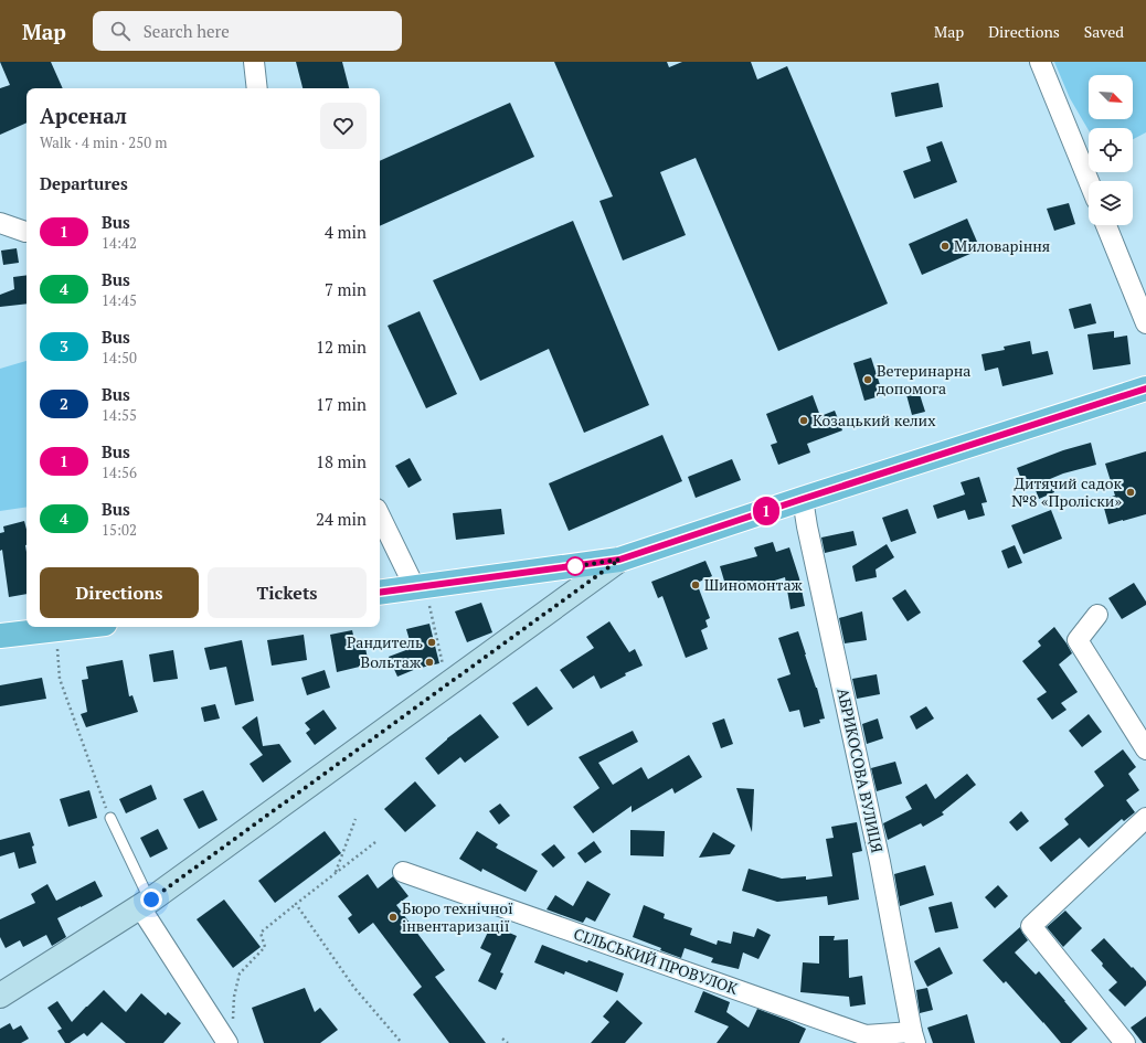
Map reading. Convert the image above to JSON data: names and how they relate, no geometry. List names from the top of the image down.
{
  "streets": {
    "street": ["АБРИКОСОВА ВУЛИЦЯ", "СІЛЬСЬКИЙ ПРОВУЛОК"]
  },
  "crossings": [
    ["АБРИКОСОВА ВУЛИЦЯ", "СІЛЬСЬКИЙ ПРОВУЛОК"]
  ],
  "places": [
    "Миловаріння",
    "Ветеринарна допомога",
    "Козацький келих",
    "Дитячий садок №8 «Проліски»",
    "Шиномонтаж",
    "Рандитель",
    "Вольтаж",
    "Бюро технічної інвентаризації"
  ],
  "lines": ["bus line 1"],
  "north": "bottom right",
  "page": {
    "header": "Map",
    "search": "Search here",
    "nav": ["Map", "Directions", "Saved"],
    "on_map": "1",
    "heading": [
      ["Арсенал", "Walk · 4 min · 250 m"],
      "Departures"
    ],
    "list": [
      {
        "mark": "1",
        "name": "Bus",
        "note": "14:42",
        "value": "4 min"
      },
      {
        "mark": "4",
        "name": "Bus",
        "note": "14:45",
        "value": "7 min"
      },
      {
        "mark": "3",
        "name": "Bus",
        "note": "14:50",
        "value": "12 min"
      },
      {
        "mark": "2",
        "name": "Bus",
        "note": "14:55",
        "value": "17 min"
      },
      {
        "mark": "1",
        "name": "Bus",
        "note": "14:56",
        "value": "18 min"
      },
      {
        "mark": "4",
        "name": "Bus",
        "note": "15:02",
        "value": "24 min"
      }
    ],
    "buttons": ["Directions", "Tickets"]
  }
}
